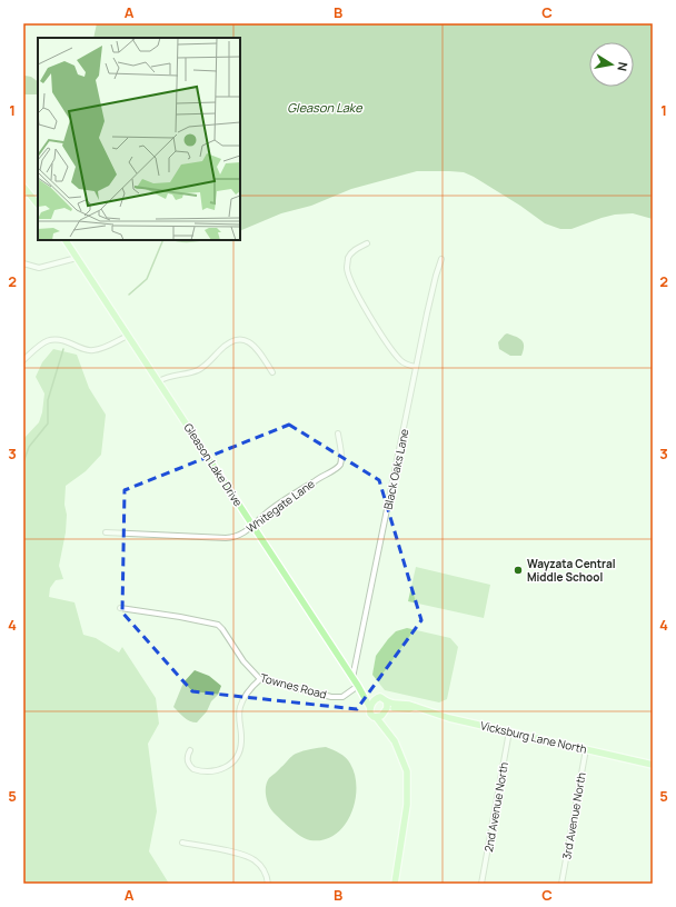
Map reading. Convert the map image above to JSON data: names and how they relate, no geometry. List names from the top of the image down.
{
  "streets": {
    "main road": ["Gleason Lake Drive", "Vicksburg Lane North"],
    "street": [
      "Black Oaks Lane",
      "Whitegate Lane",
      "Townes Road",
      "2nd Avenue North",
      "3rd Avenue North"
    ]
  },
  "crossings": [
    ["Gleason Lake Drive", "Black Oaks Lane"],
    ["Gleason Lake Drive", "Whitegate Lane"],
    ["Gleason Lake Drive", "Townes Road"],
    ["Gleason Lake Drive", "Vicksburg Lane North"],
    ["Vicksburg Lane North", "2nd Avenue North"],
    ["Vicksburg Lane North", "3rd Avenue North"]
  ],
  "water": ["Gleason Lake"],
  "places": ["Wayzata Central Middle School"],
  "north": "right",
  "grid": {
    "columns": ["A", "B", "C"],
    "rows": [
      "1",
      "2",
      "3",
      "4",
      "5"
    ]
  }
}
